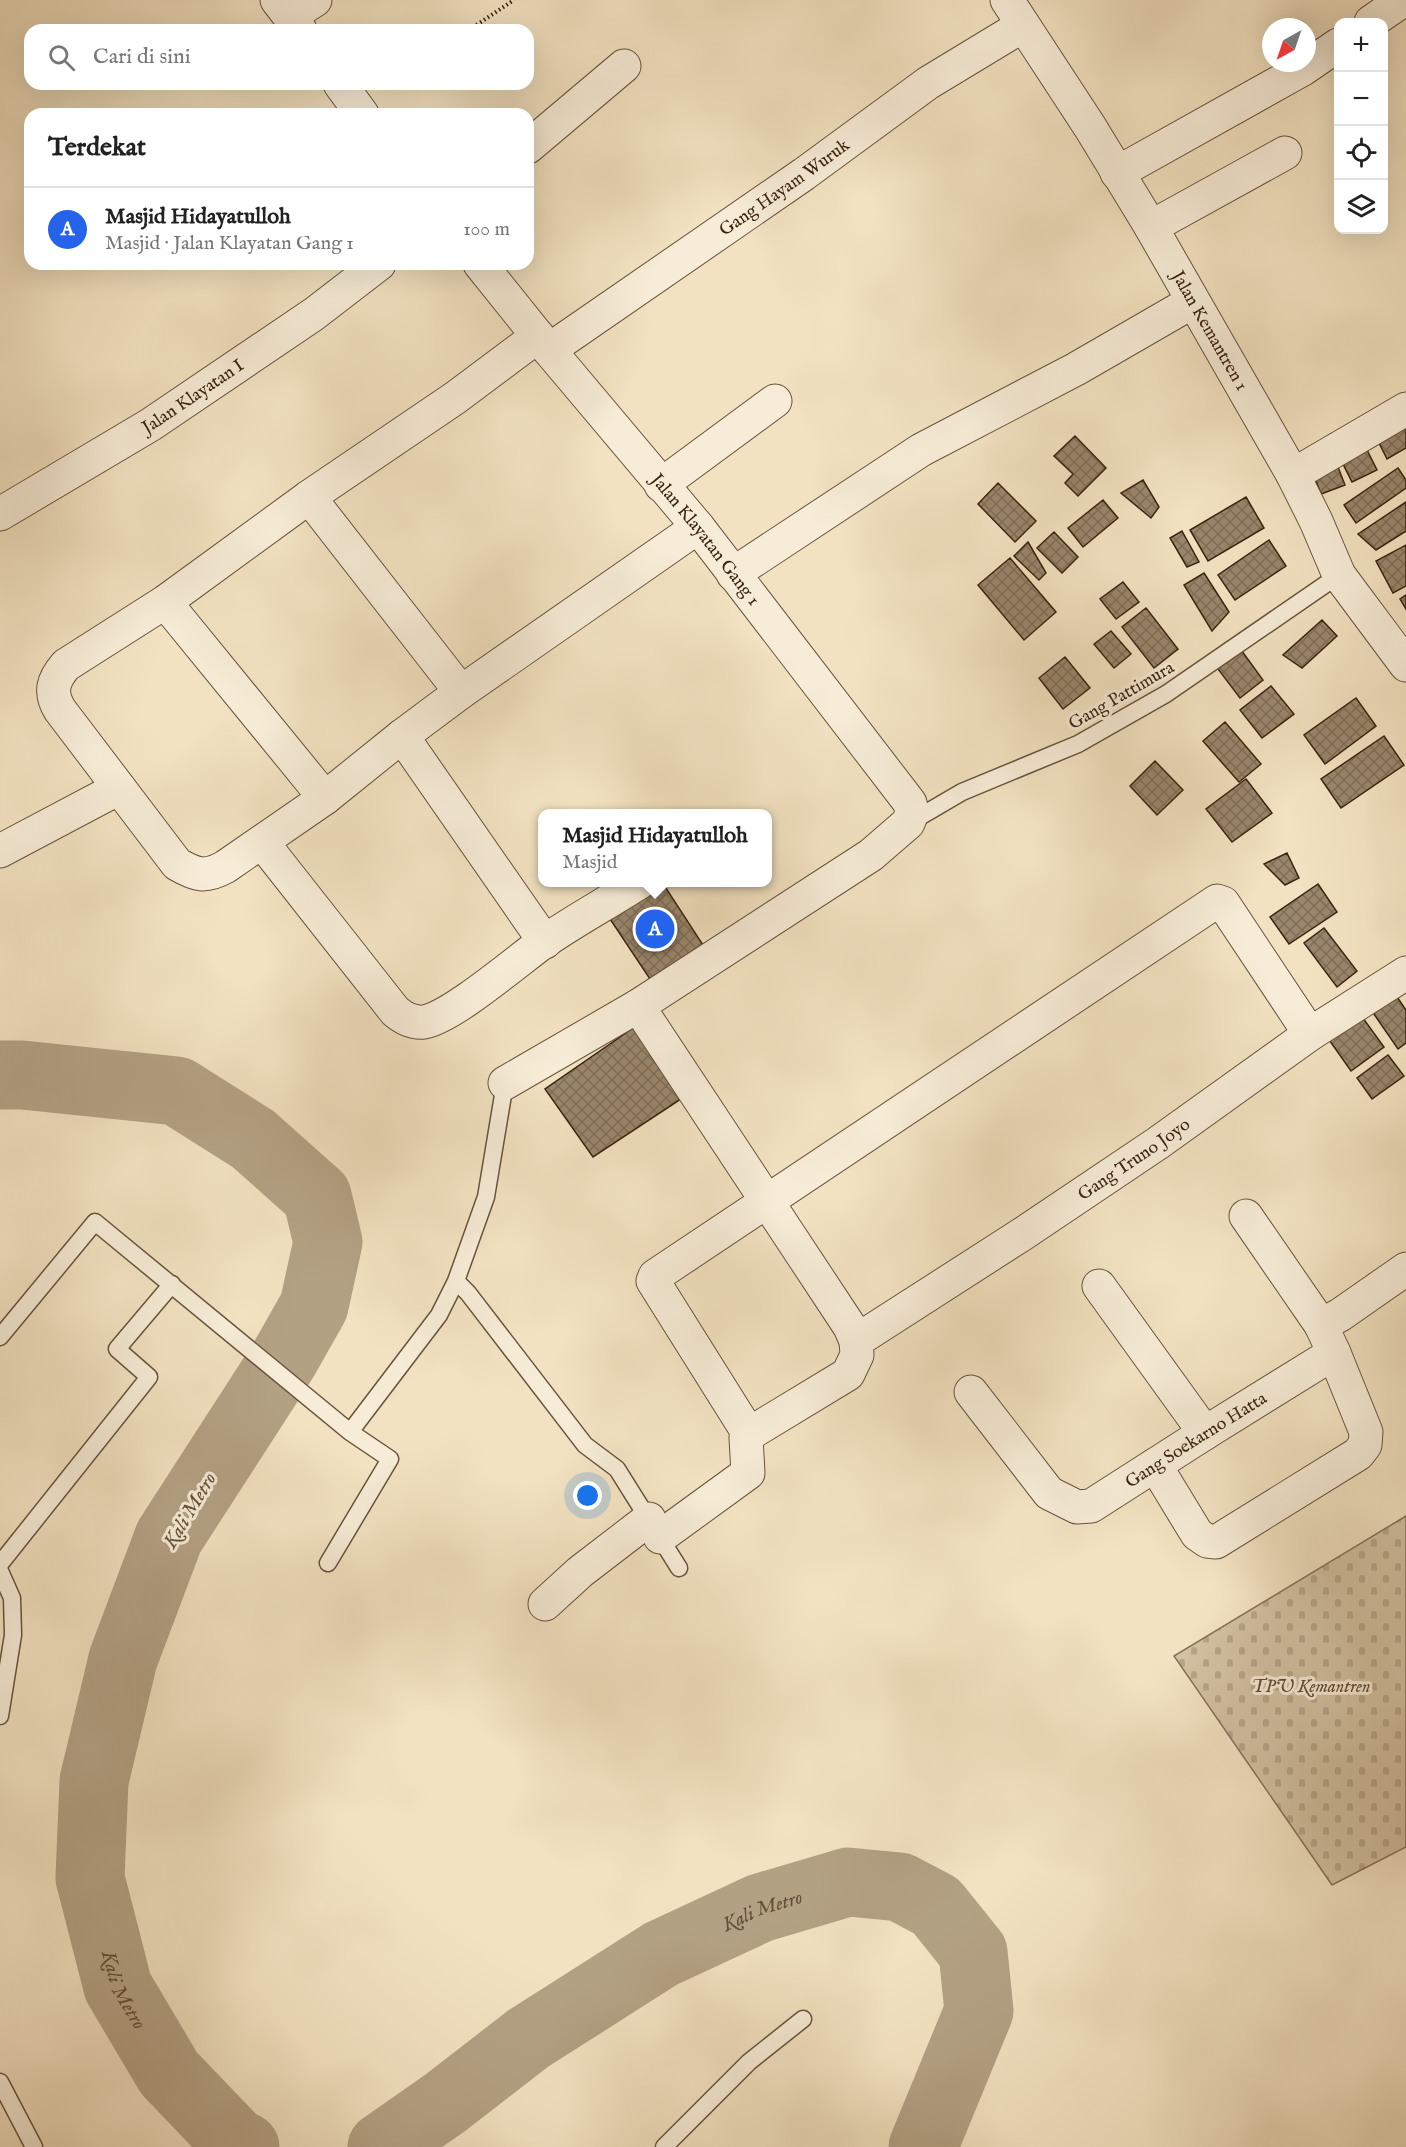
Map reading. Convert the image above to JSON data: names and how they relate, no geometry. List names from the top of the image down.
{
  "streets": {
    "street": [
      "Gang Hayam Wuruk",
      "Jalan Kemantren 1",
      "Jalan Klayatan I",
      "Jalan Klayatan Gang 1",
      "Gang Truno Joyo",
      "Gang Soekarno Hatta"
    ],
    "lane": ["Gang Pattimura"]
  },
  "crossings": [
    ["Gang Hayam Wuruk", "Jalan Kemantren 1"],
    ["Gang Hayam Wuruk", "Jalan Klayatan Gang 1"],
    ["Jalan Kemantren 1", "Gang Pattimura"],
    ["Jalan Klayatan Gang 1", "Gang Pattimura"]
  ],
  "water": ["Kali Metro"],
  "parks": ["TPU Kemantren"],
  "north": "bottom left",
  "page": {
    "map_buttons": ["+", "−"],
    "search": "Cari di sini",
    "heading": "Terdekat",
    "list": [
      {
        "mark": "A",
        "name": "Masjid Hidayatulloh",
        "note": "Masjid · Jalan Klayatan Gang 1",
        "value": "100 m"
      }
    ],
    "popup": ["Masjid Hidayatulloh", "Masjid"],
    "pins": "A"
  }
}
